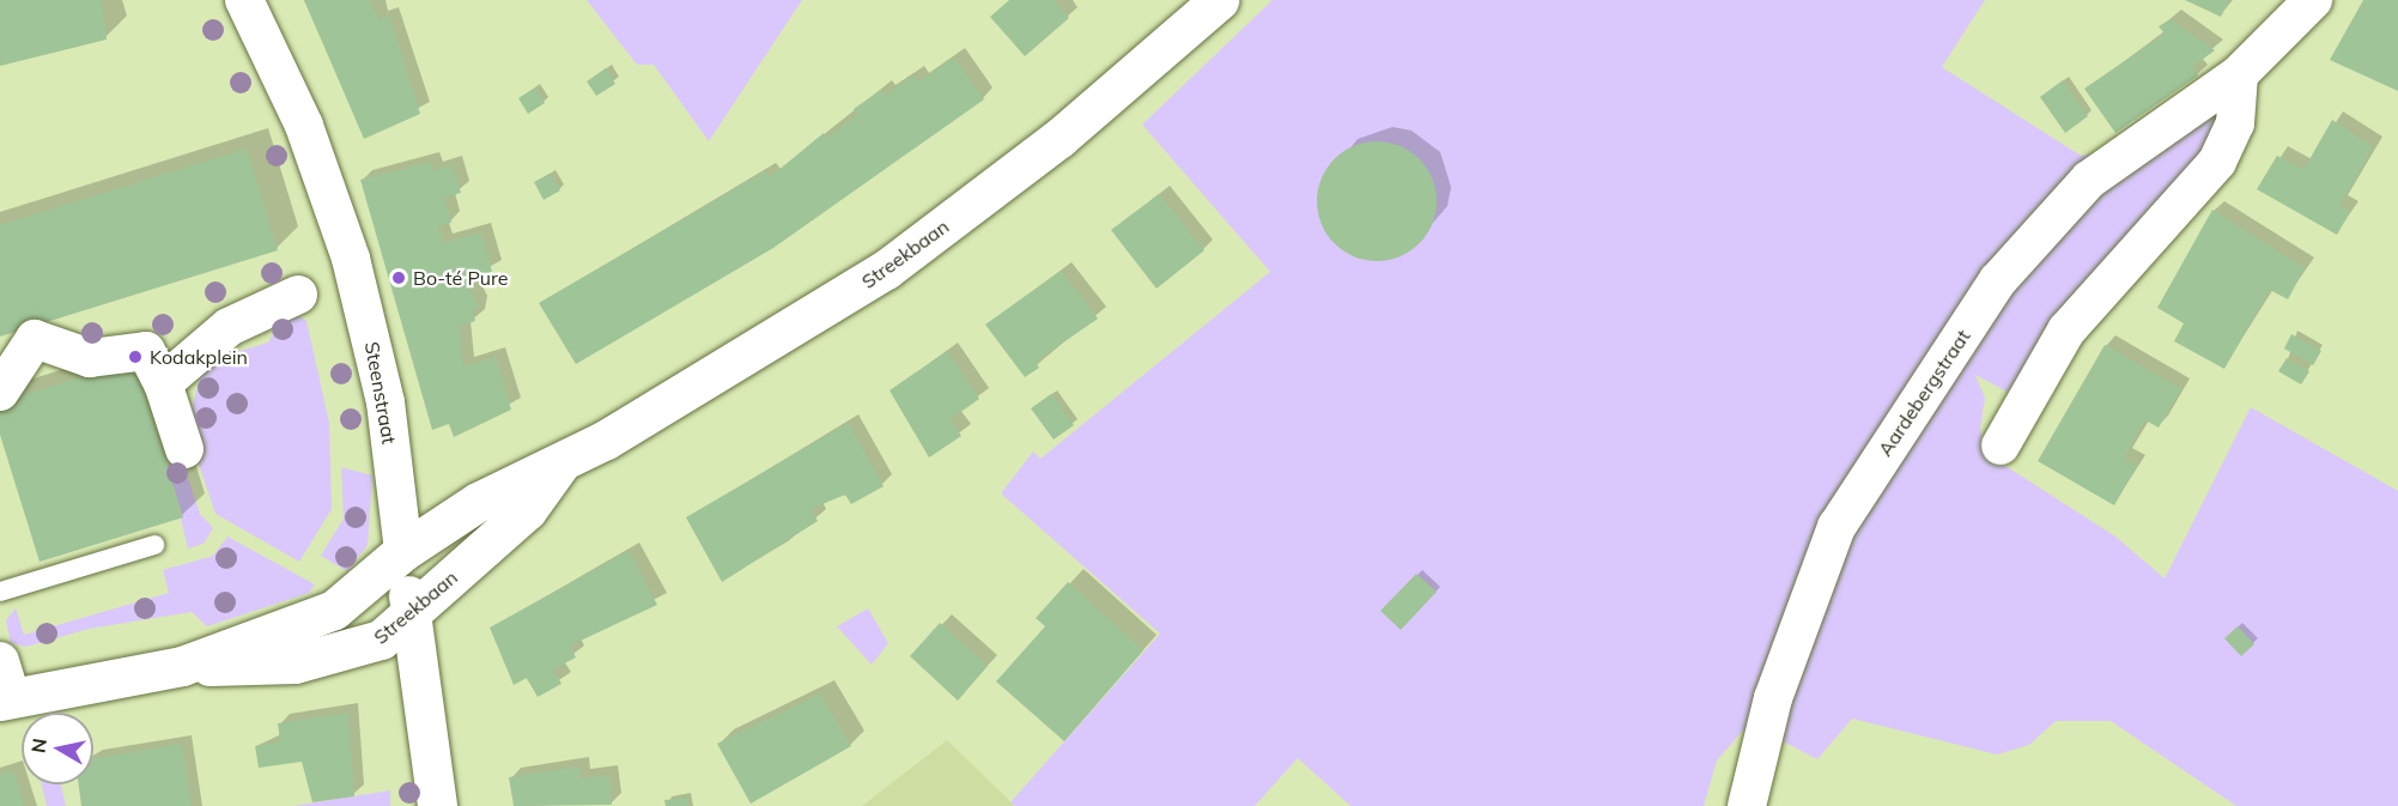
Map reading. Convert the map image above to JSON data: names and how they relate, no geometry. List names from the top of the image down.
{
  "streets": {
    "street": ["Streekbaan", "Steenstraat", "Aardebergstraat"]
  },
  "crossings": [
    ["Streekbaan", "Steenstraat"]
  ],
  "places": ["Bo-té Pure", "Kodakplein"],
  "north": "left"
}
